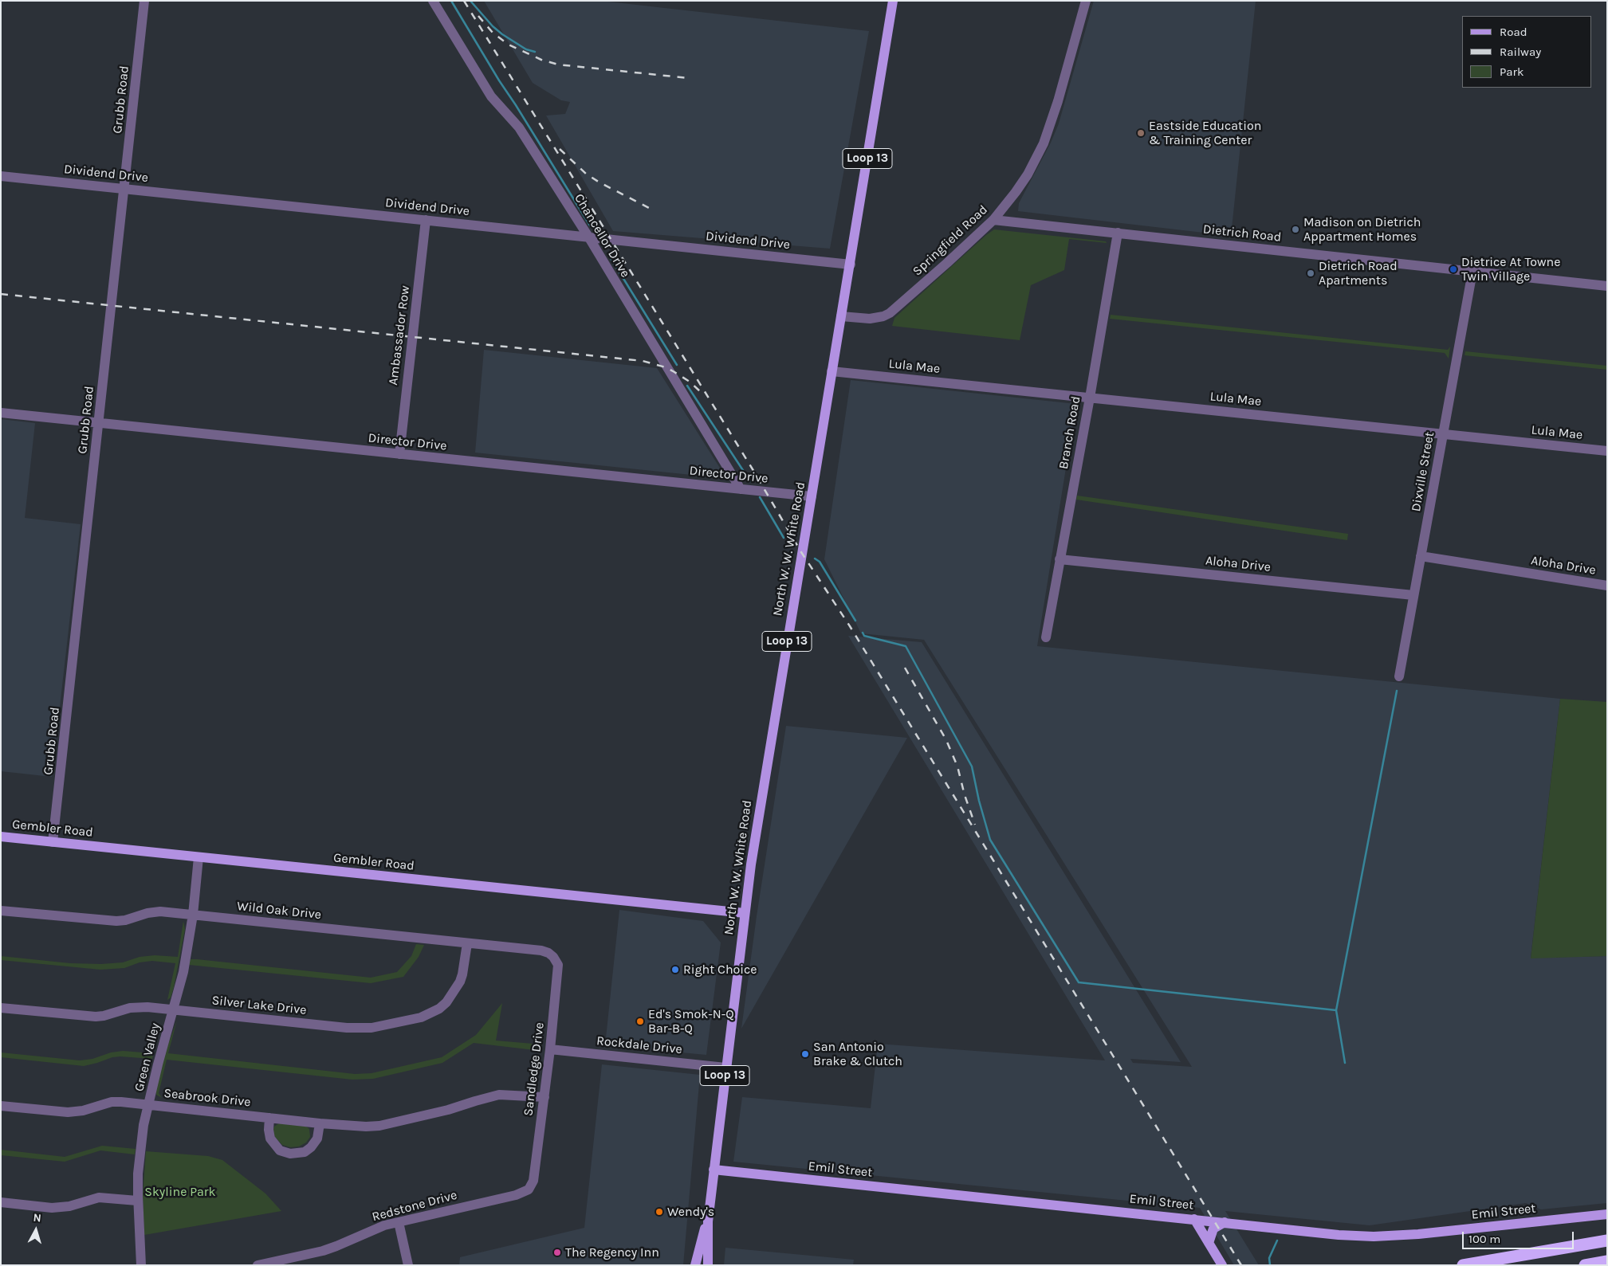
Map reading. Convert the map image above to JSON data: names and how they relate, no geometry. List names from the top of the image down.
{
  "streets": {
    "main road": [
      "Loop 13",
      "North W. W. White Road",
      "Gembler Road",
      "Emil Street"
    ],
    "street": [
      "Grubb Road",
      "Dividend Drive",
      "Dietrich Road",
      "Chancellor Drive",
      "Springfield Road",
      "Ambassador Row",
      "Lula Mae",
      "Branch Road",
      "Director Drive",
      "Dixville Street",
      "Aloha Drive",
      "Wild Oak Drive",
      "Silver Lake Drive",
      "Rockdale Drive",
      "Green Valley",
      "Sandledge Drive",
      "Seabrook Drive",
      "Redstone Drive"
    ]
  },
  "crossings": [
    ["Grubb Road", "Dividend Drive"],
    ["Grubb Road", "Director Drive"],
    ["Grubb Road", "Gembler Road"],
    ["Dividend Drive", "Chancellor Drive"],
    ["Dividend Drive", "Ambassador Row"],
    ["Dividend Drive", "North W. W. White Road"],
    ["Dietrich Road", "Springfield Road"],
    ["Dietrich Road", "Branch Road"],
    ["Dietrich Road", "Dixville Street"],
    ["Chancellor Drive", "Director Drive"],
    ["Springfield Road", "North W. W. White Road"],
    ["Ambassador Row", "Director Drive"],
    ["Lula Mae", "Branch Road"],
    ["Lula Mae", "Dixville Street"],
    ["Lula Mae", "North W. W. White Road"],
    ["Branch Road", "Aloha Drive"],
    ["Director Drive", "North W. W. White Road"],
    ["Dixville Street", "Aloha Drive"],
    ["North W. W. White Road", "Gembler Road"],
    ["North W. W. White Road", "Rockdale Drive"],
    ["North W. W. White Road", "Emil Street"],
    ["Gembler Road", "Green Valley"],
    ["Wild Oak Drive", "Silver Lake Drive"],
    ["Wild Oak Drive", "Green Valley"],
    ["Wild Oak Drive", "Sandledge Drive"],
    ["Silver Lake Drive", "Green Valley"],
    ["Rockdale Drive", "Sandledge Drive"],
    ["Green Valley", "Seabrook Drive"],
    ["Sandledge Drive", "Seabrook Drive"],
    ["Sandledge Drive", "Redstone Drive"]
  ],
  "parks": ["Skyline Park"],
  "places": [
    "Eastside Education & Training Center",
    "Madison on Dietrich Appartment Homes",
    "Dietrice At Towne Twin Village",
    "Dietrich Road Apartments",
    "Right Choice",
    "Ed's Smok-N-Q Bar-B-Q",
    "San Antonio Brake & Clutch",
    "Wendy's",
    "The Regency Inn"
  ],
  "legend": ["Road", "Railway", "Park"],
  "scale_bar": "100 m",
  "north": "top"
}
